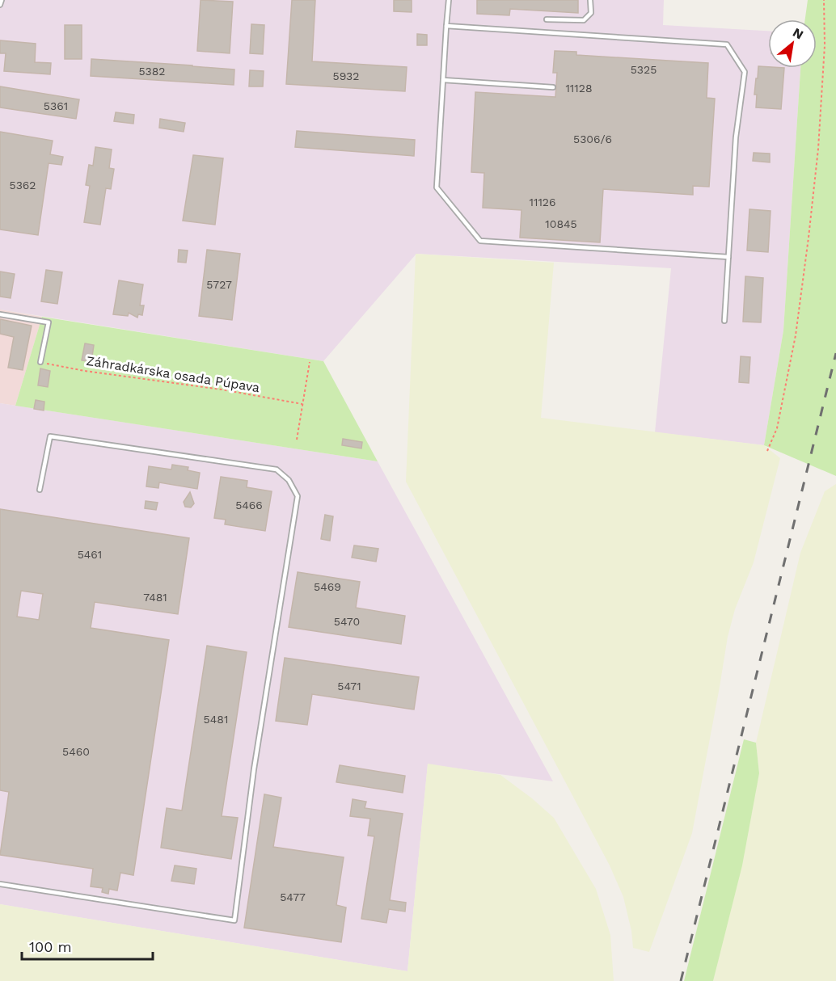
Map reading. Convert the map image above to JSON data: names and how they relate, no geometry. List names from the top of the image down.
{
  "streets": {
    "path": ["Záhradkárska osada Púpava"]
  },
  "house_numbers": [
    "5325",
    "5382",
    "5932",
    "11128",
    "5361",
    "5306/6",
    "5362",
    "11126",
    "10845",
    "5727",
    "5466",
    "5461",
    "5469",
    "7481",
    "5470",
    "5471",
    "5481",
    "5460",
    "5477"
  ],
  "scale_bar": "100 m",
  "north": "top right"
}
